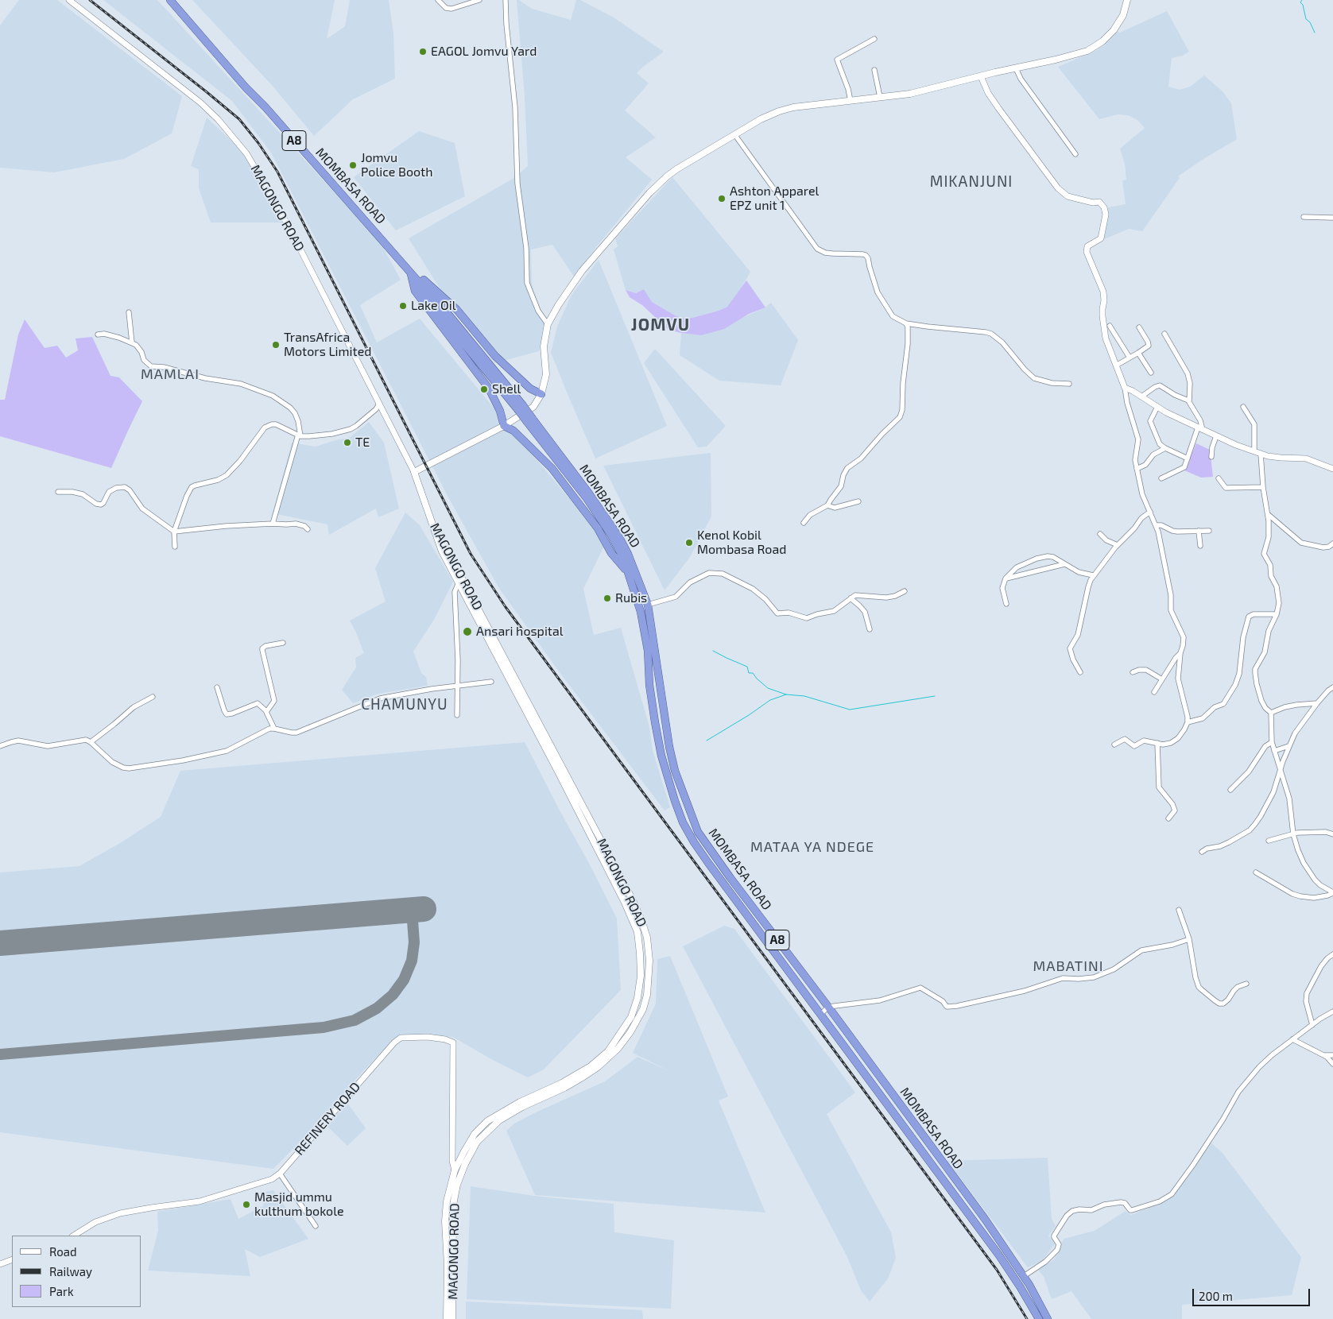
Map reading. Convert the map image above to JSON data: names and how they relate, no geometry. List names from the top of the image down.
{
  "streets": {
    "highway": ["A8", "MOMBASA ROAD"],
    "main road": ["MAGONGO ROAD"],
    "street": ["REFINERY ROAD"]
  },
  "crossings": [
    ["MAGONGO ROAD", "REFINERY ROAD"]
  ],
  "districts": [
    "MIKANJUNI",
    "JOMVU",
    "MAMLAI",
    "CHAMUNYU",
    "MATAA YA NDEGE",
    "MABATINI"
  ],
  "places": [
    "EAGOL Jomvu Yard",
    "Jomvu Police Booth",
    "Ashton Apparel EPZ unit 1",
    "Lake Oil",
    "TransAfrica Motors Limited",
    "Shell",
    "TE",
    "Kenol Kobil Mombasa Road",
    "Rubis",
    "Ansari hospital",
    "Masjid ummu kulthum bokole"
  ],
  "legend": ["Road", "Railway", "Park"],
  "scale_bar": "200 m"
}
